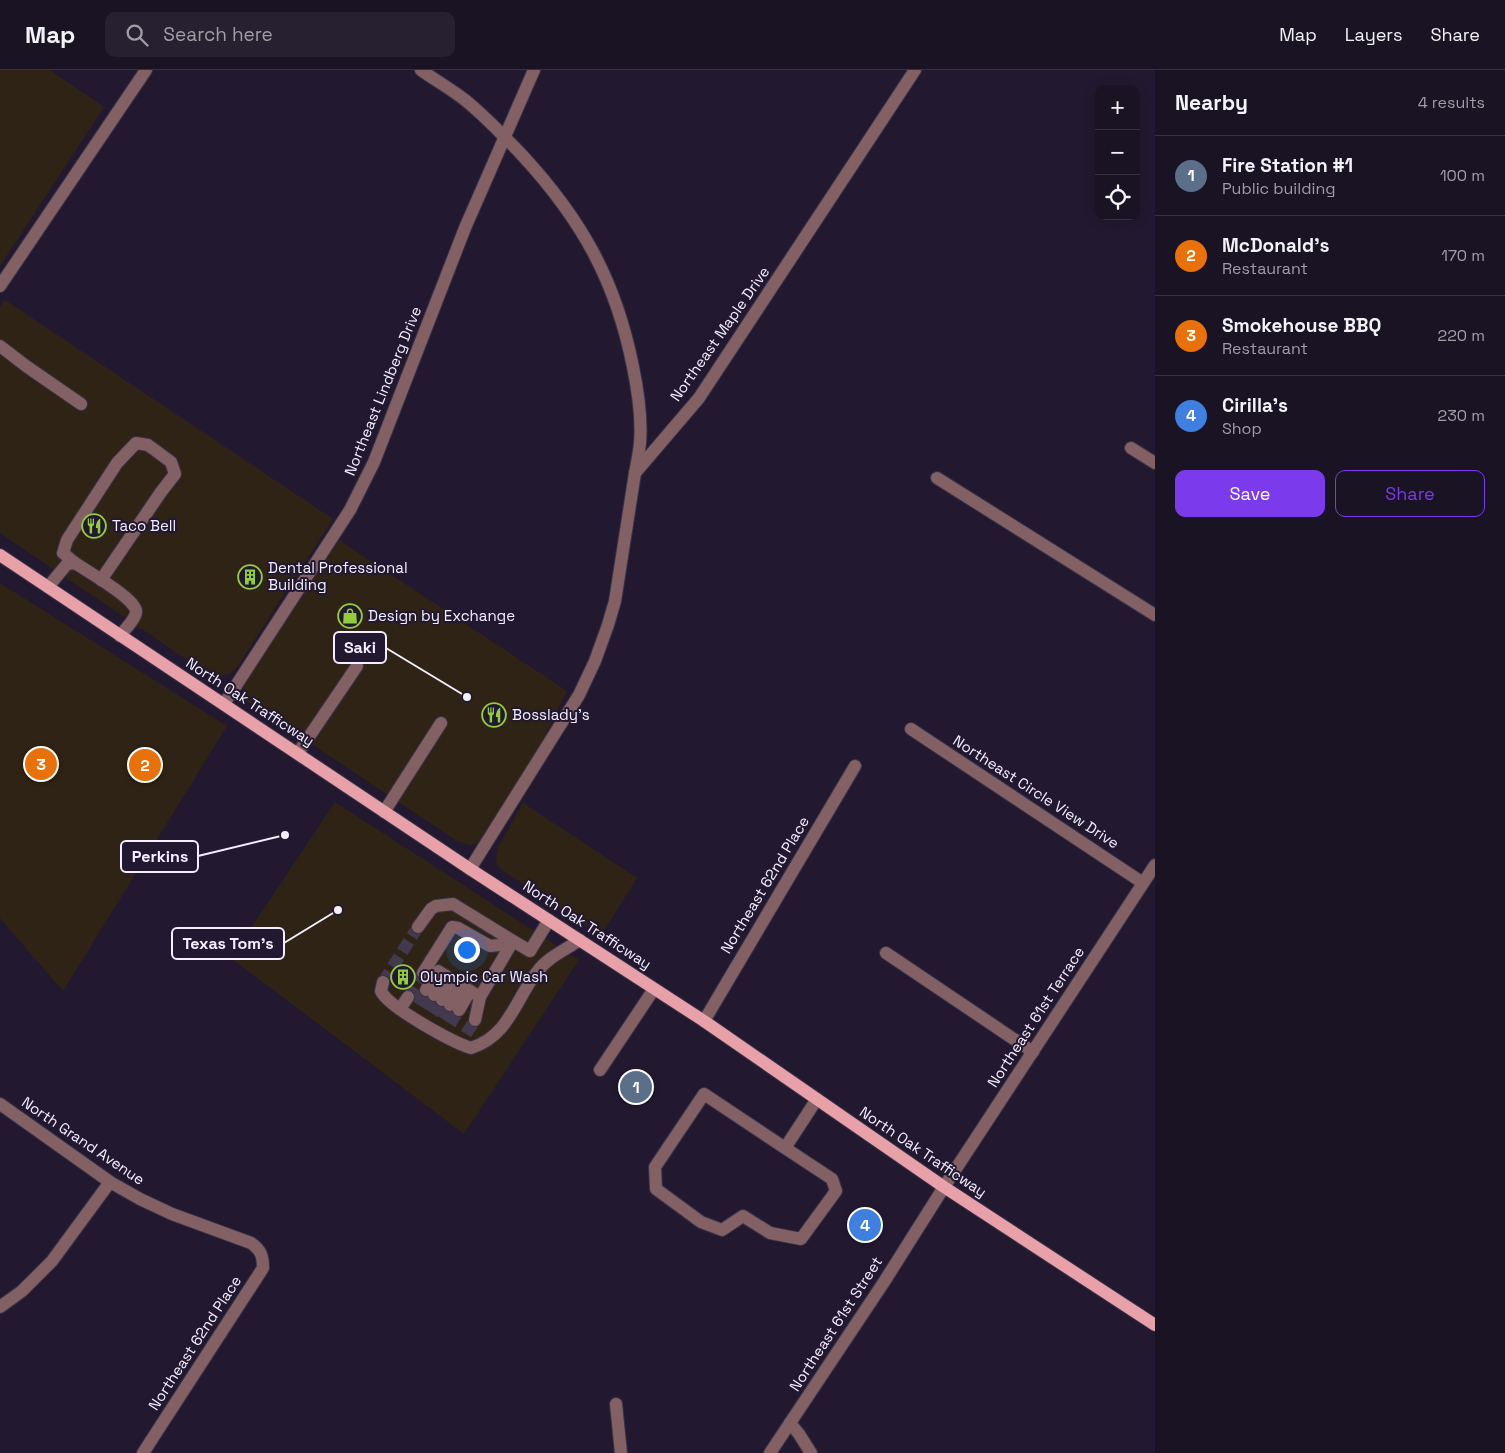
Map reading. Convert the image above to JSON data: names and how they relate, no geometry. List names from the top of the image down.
{
  "streets": {
    "main road": ["North Oak Trafficway"],
    "street": [
      "Northeast Maple Drive",
      "Northeast Lindberg Drive",
      "Northeast Circle View Drive",
      "Northeast 62nd Place",
      "Northeast 61st Terrace",
      "North Grand Avenue",
      "Northeast 61st Street"
    ]
  },
  "crossings": [
    ["Northeast Lindberg Drive", "North Oak Trafficway"],
    ["North Oak Trafficway", "Northeast 62nd Place"],
    ["North Oak Trafficway", "Northeast 61st Terrace"],
    ["North Oak Trafficway", "Northeast 61st Street"],
    ["Northeast Circle View Drive", "Northeast 61st Terrace"],
    ["Northeast 62nd Place", "North Grand Avenue"],
    ["Northeast 61st Terrace", "Northeast 61st Street"]
  ],
  "places": {
    "restaurant": ["Taco Bell", "Bosslady's"],
    "building": ["Dental Professional Building", "Olympic Car Wash"],
    "shop": ["Design by Exchange"],
    "other": ["Saki", "Perkins", "Texas Tom's"]
  },
  "page": {
    "header": "Map",
    "search": "Search here",
    "nav": ["Map", "Layers", "Share"],
    "heading": ["Nearby", "4 results"],
    "map_buttons": ["+", "−"],
    "list": [
      {
        "mark": "1",
        "name": "Fire Station #1",
        "note": "Public building",
        "value": "100 m"
      },
      {
        "mark": "2",
        "name": "McDonald's",
        "note": "Restaurant",
        "value": "170 m"
      },
      {
        "mark": "3",
        "name": "Smokehouse BBQ",
        "note": "Restaurant",
        "value": "220 m"
      },
      {
        "mark": "4",
        "name": "Cirilla's",
        "note": "Shop",
        "value": "230 m"
      }
    ],
    "buttons": ["Save", "Share"],
    "pins": [
      "3",
      "2",
      "1",
      "4"
    ]
  }
}
